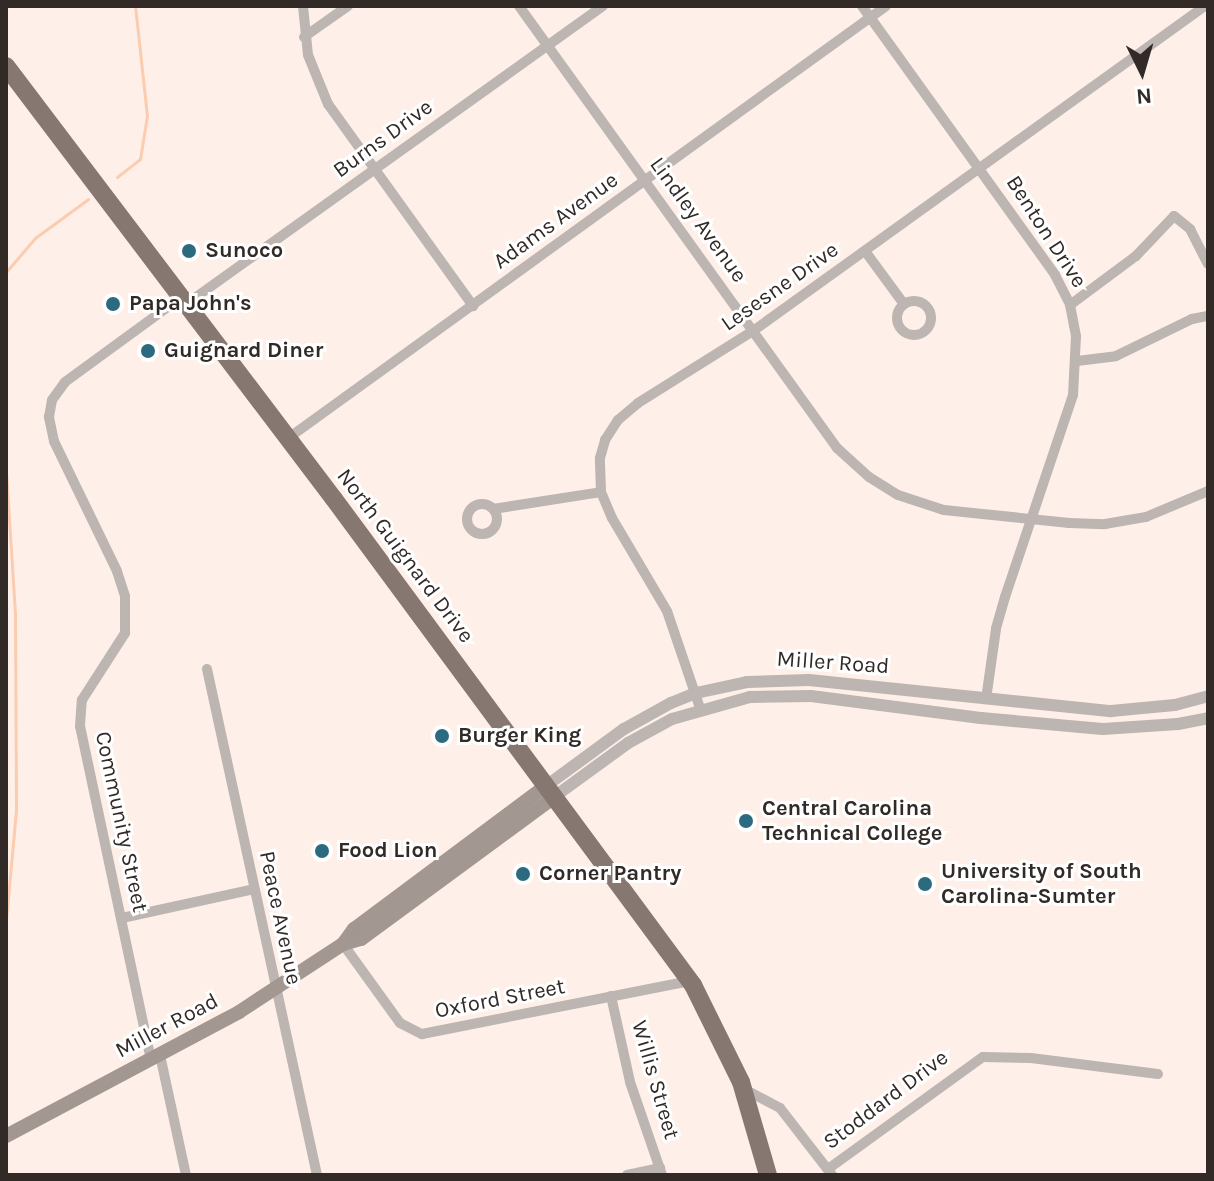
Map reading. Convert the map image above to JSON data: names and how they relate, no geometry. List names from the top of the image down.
{
  "streets": {
    "highway": ["North Guignard Drive"],
    "main road": ["Miller Road"],
    "street": [
      "Burns Drive",
      "Lindley Avenue",
      "Adams Avenue",
      "Benton Drive",
      "Lesesne Drive",
      "Community Street",
      "Peace Avenue",
      "Oxford Street",
      "Willis Street",
      "Stoddard Drive"
    ]
  },
  "crossings": [
    ["Burns Drive", "Lindley Avenue"],
    ["Burns Drive", "North Guignard Drive"],
    ["Burns Drive", "Community Street"],
    ["Lindley Avenue", "Adams Avenue"],
    ["Lindley Avenue", "Benton Drive"],
    ["Lindley Avenue", "Lesesne Drive"],
    ["Adams Avenue", "Benton Drive"],
    ["Adams Avenue", "North Guignard Drive"],
    ["Benton Drive", "Lesesne Drive"],
    ["Benton Drive", "Miller Road"],
    ["Lesesne Drive", "Miller Road"],
    ["North Guignard Drive", "Miller Road"],
    ["North Guignard Drive", "Community Street"],
    ["North Guignard Drive", "Oxford Street"],
    ["Miller Road", "Community Street"],
    ["Miller Road", "Peace Avenue"],
    ["Miller Road", "Oxford Street"],
    ["Oxford Street", "Willis Street"]
  ],
  "places": [
    "Sunoco",
    "Papa John's",
    "Guignard Diner",
    "Burger King",
    "Central Carolina Technical College",
    "Food Lion",
    "Corner Pantry",
    "University of South Carolina-Sumter"
  ],
  "north": "bottom"
}
